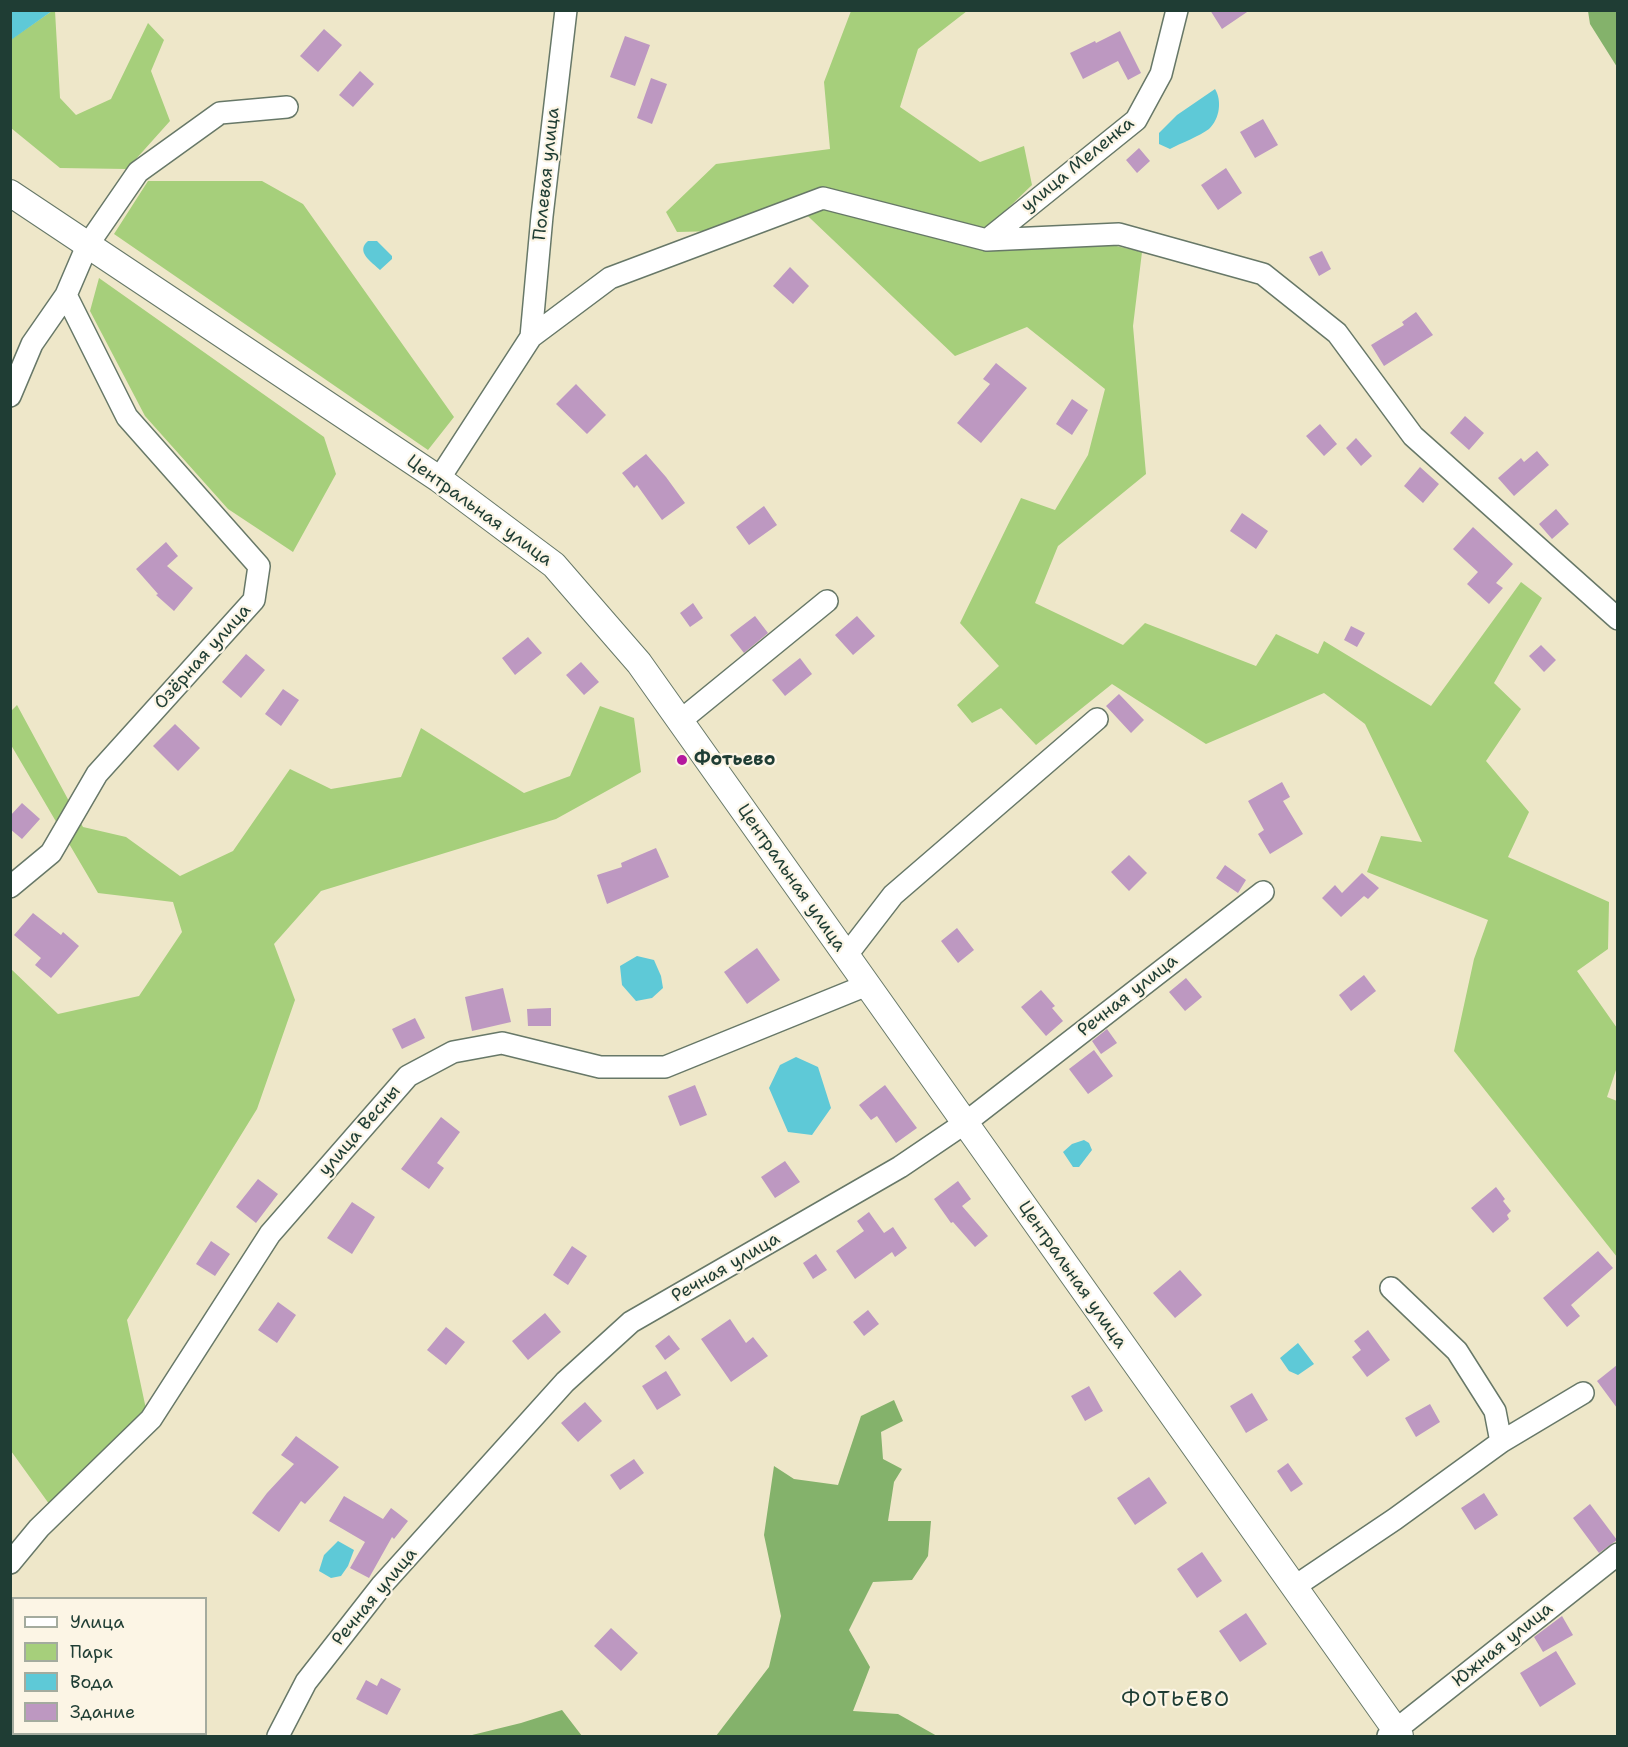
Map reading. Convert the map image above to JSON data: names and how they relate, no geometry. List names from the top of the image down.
{
  "streets": {
    "main road": ["Центральная улица"],
    "street": [
      "улица Меленка",
      "Полевая улица",
      "Озёрная улица",
      "Речная улица",
      "улица Весны",
      "Южная улица"
    ]
  },
  "crossings": [
    ["Центральная улица", "Речная улица"],
    ["Центральная улица", "улица Весны"],
    ["Центральная улица", "Южная улица"]
  ],
  "districts": ["ФОТЬЕВО"],
  "places": ["Фотьево"],
  "legend": [
    "Улица",
    "Парк",
    "Вода",
    "Здание"
  ]
}
